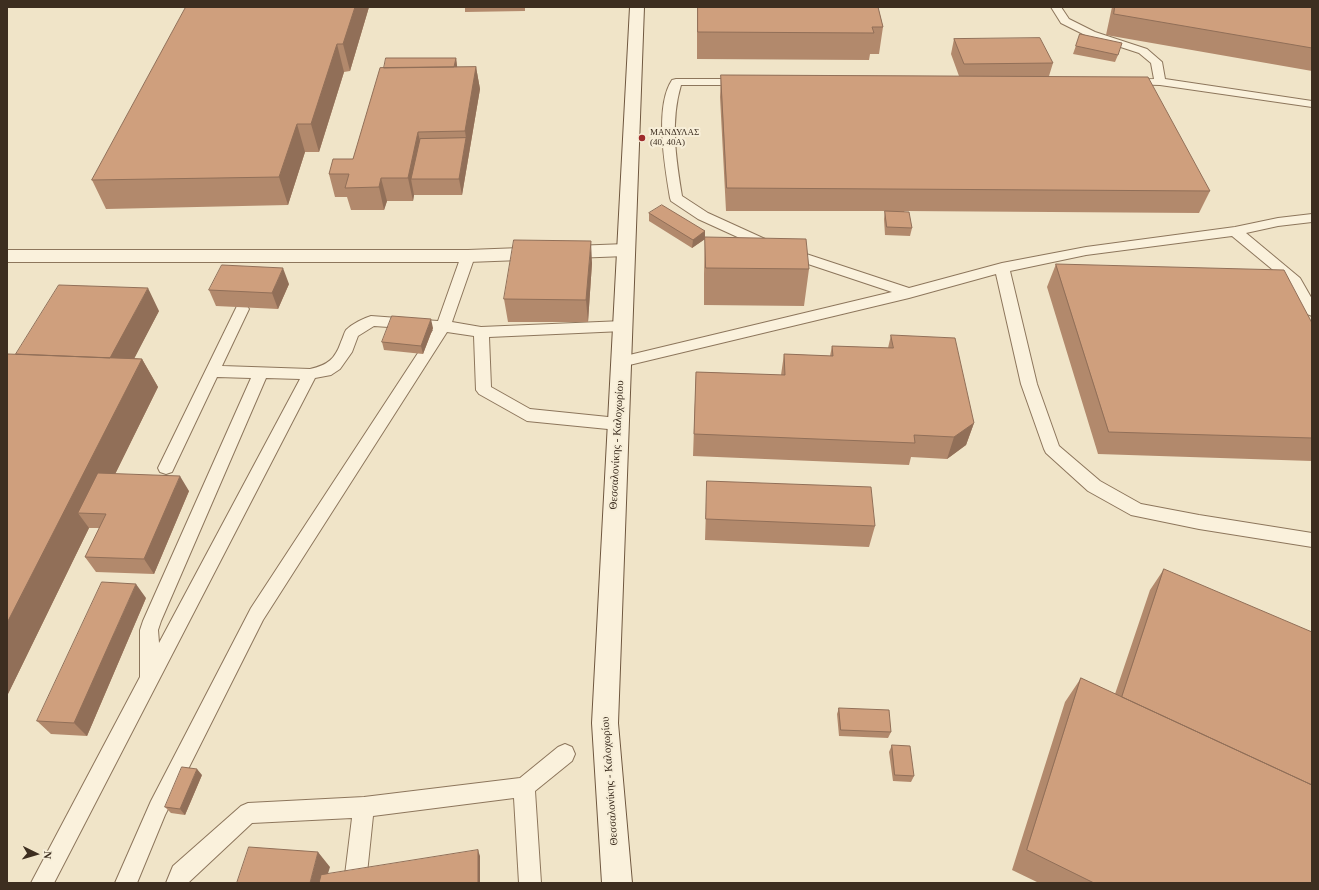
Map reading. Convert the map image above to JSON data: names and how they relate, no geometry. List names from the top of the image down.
{
  "streets": {
    "main road": ["Θεσσαλονίκης - Καλοχωρίου"]
  },
  "places": ["ΜΑΝΔΥΛΑΣ (40, 40Α)"],
  "north": "right"
}
